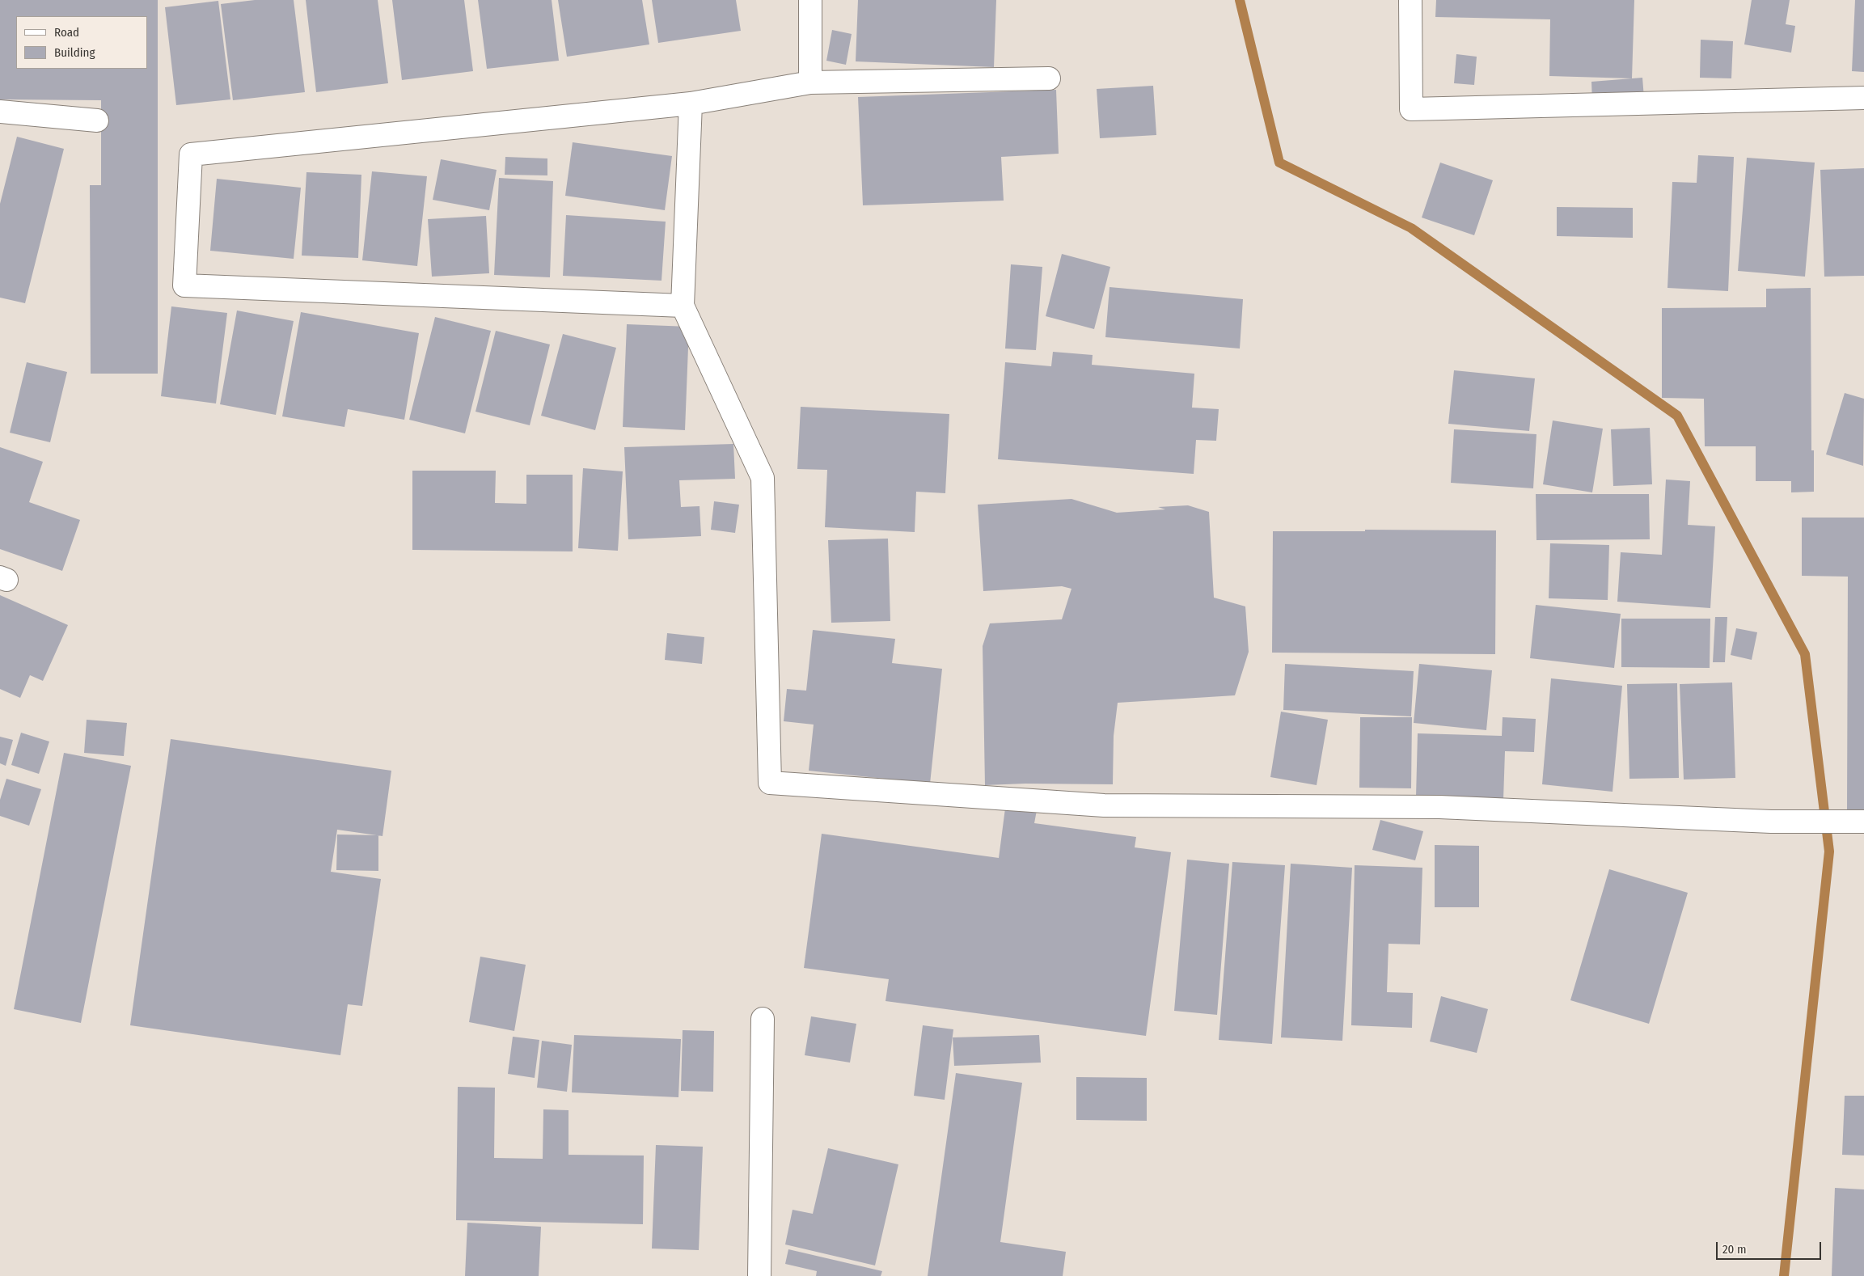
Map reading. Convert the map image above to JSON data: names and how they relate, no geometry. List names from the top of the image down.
{
  "legend": ["Road", "Building"],
  "scale_bar": "20 m"
}
